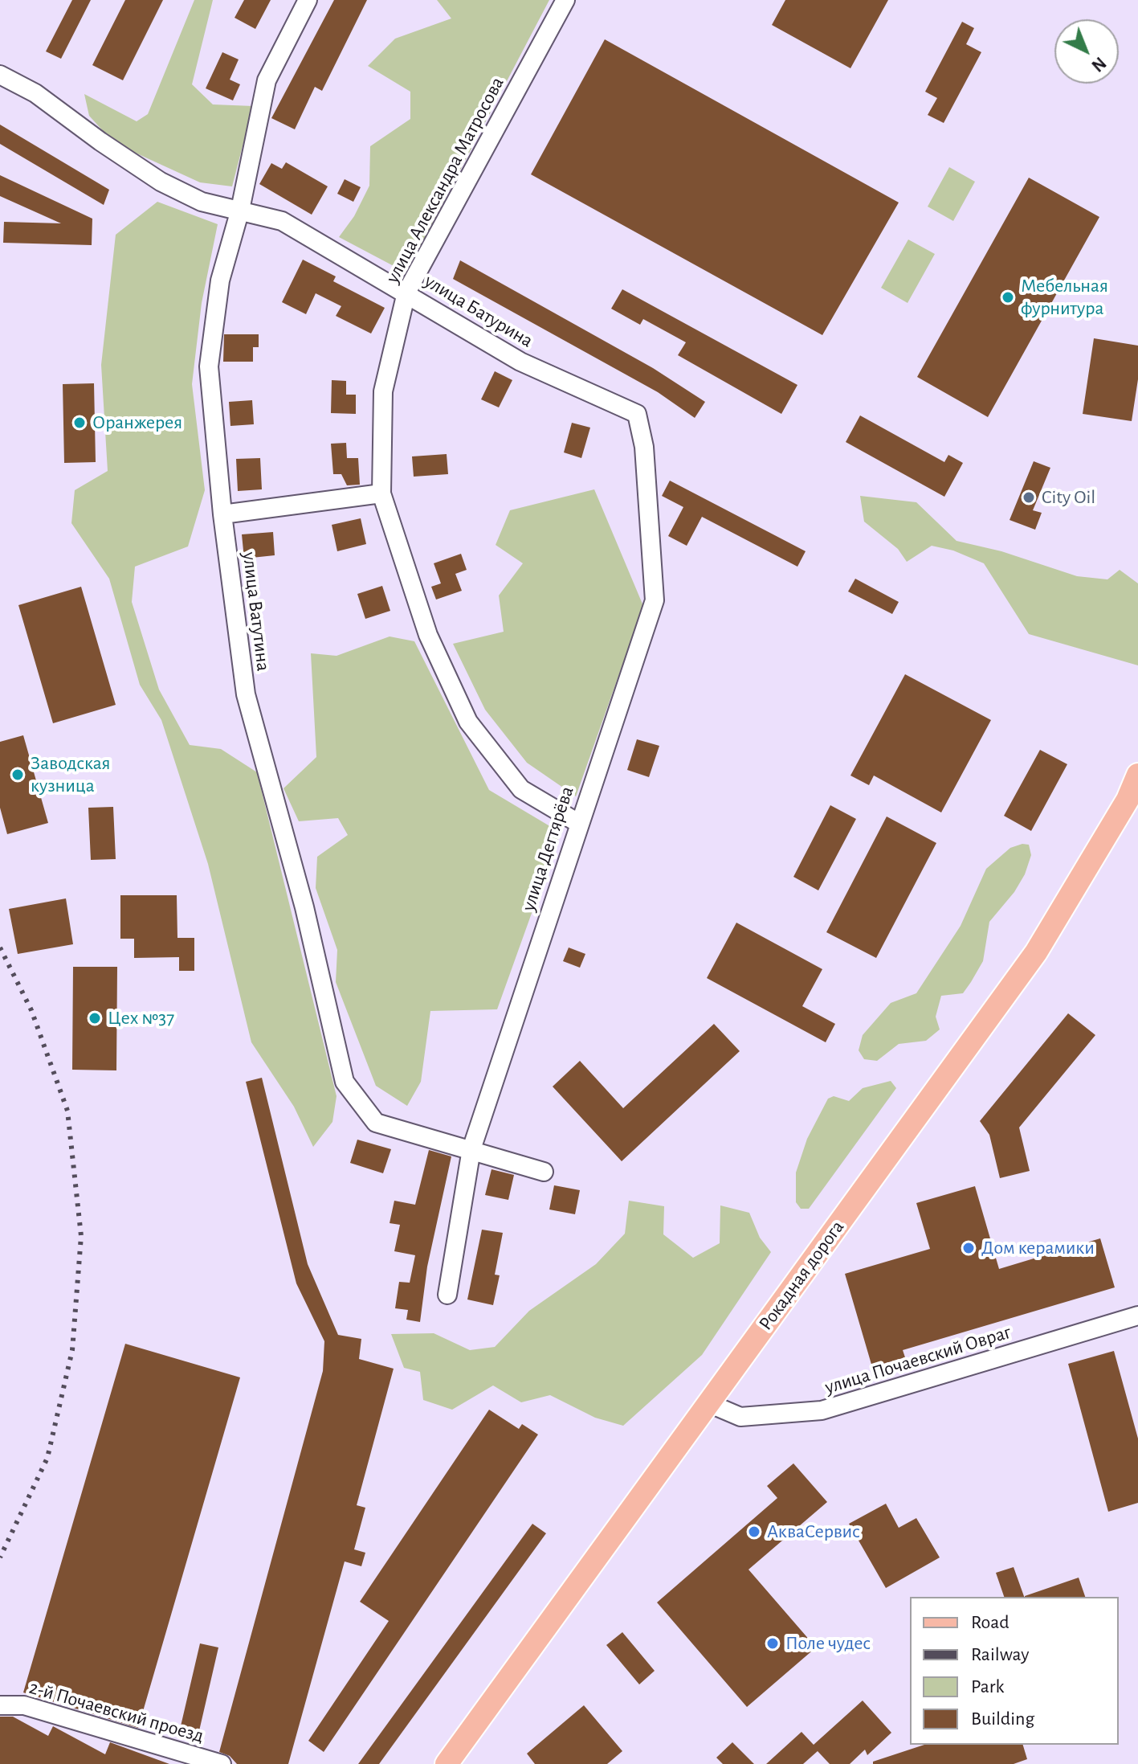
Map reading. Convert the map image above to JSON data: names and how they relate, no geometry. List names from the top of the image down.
{
  "streets": {
    "main road": ["Рокадная дорога"],
    "street": [
      "улица Александра Матросова",
      "улица Батурина",
      "улица Ватутина",
      "улица Дегтярёва",
      "улица Почаевский Овраг",
      "2-й Почаевский проезд"
    ]
  },
  "crossings": [
    ["улица Александра Матросова", "улица Батурина"],
    ["улица Александра Матросова", "улица Дегтярёва"],
    ["улица Батурина", "улица Ватутина"],
    ["улица Батурина", "улица Дегтярёва"],
    ["улица Ватутина", "улица Дегтярёва"],
    ["Рокадная дорога", "улица Почаевский Овраг"]
  ],
  "places": [
    "Мебельная фурнитура",
    "Оранжерея",
    "City Oil",
    "Заводская кузница",
    "Цех №37",
    "Дом керамики",
    "АкваСервис",
    "Поле чудес"
  ],
  "legend": [
    "Road",
    "Railway",
    "Park",
    "Building"
  ],
  "north": "bottom right"
}
